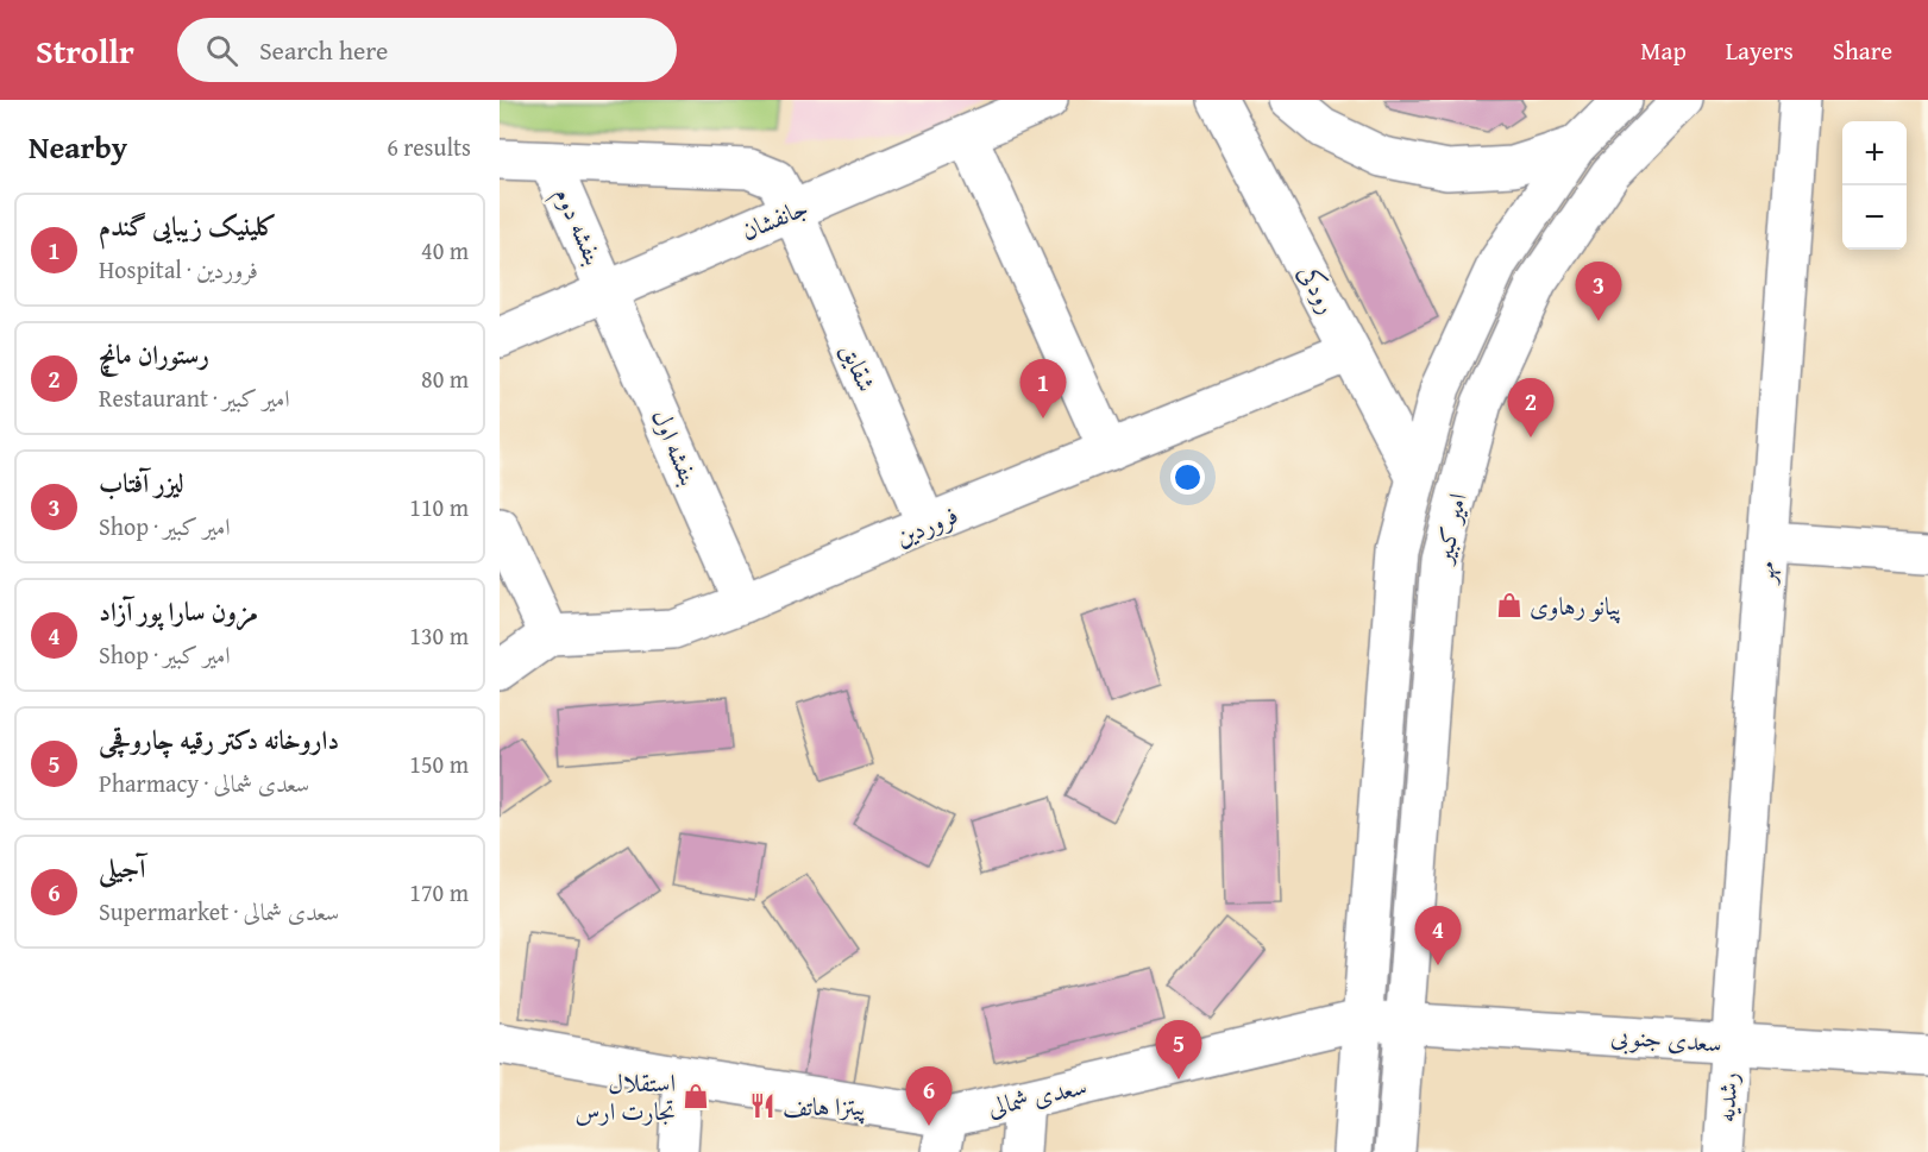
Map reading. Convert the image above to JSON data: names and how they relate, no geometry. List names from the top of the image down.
{
  "streets": {
    "main road": [
      "جانفشان",
      "بنفشه دوم",
      "رودکى",
      "شقایق",
      "بنفشه اول",
      "فروردین",
      "امیر کبیر",
      "مهر",
      "سعدى جنوبی",
      "سعدى شمالى",
      "رشدیه"
    ]
  },
  "crossings": [
    ["جانفشان", "بنفشه دوم"],
    ["جانفشان", "شقایق"],
    ["جانفشان", "بنفشه اول"],
    ["بنفشه دوم", "شقایق"],
    ["بنفشه دوم", "بنفشه اول"],
    ["رودکى", "فروردین"],
    ["رودکى", "امیر کبیر"],
    ["شقایق", "فروردین"],
    ["بنفشه اول", "فروردین"],
    ["امیر کبیر", "سعدى جنوبی"],
    ["امیر کبیر", "سعدى شمالى"],
    ["مهر", "سعدى جنوبی"],
    ["مهر", "رشدیه"],
    ["سعدى جنوبی", "سعدى شمالى"],
    ["سعدى جنوبی", "رشدیه"]
  ],
  "places": {
    "shop": ["پیانو رهاوی", "استقلال تجارت ارس"],
    "restaurant": ["پیتزا هاتف"]
  },
  "page": {
    "header": "Strollr",
    "search": "Search here",
    "nav": ["Map", "Layers", "Share"],
    "heading": ["Nearby", "6 results"],
    "map_buttons": ["+", "−"],
    "list": [
      {
        "mark": "1",
        "name": "کلینیک زیبایی گندم",
        "note": "Hospital · فروردین",
        "value": "40 m"
      },
      {
        "mark": "2",
        "name": "رستوران مانچ",
        "note": "Restaurant · امیر کبیر",
        "value": "80 m"
      },
      {
        "mark": "3",
        "name": "لیزر آفتاب",
        "note": "Shop · امیر کبیر",
        "value": "110 m"
      },
      {
        "mark": "4",
        "name": "مزون سارا پور آزاد",
        "note": "Shop · امیر کبیر",
        "value": "130 m"
      },
      {
        "mark": "5",
        "name": "داروخانه دکتر رقیه چاروقچی",
        "note": "Pharmacy · سعدى شمالى",
        "value": "150 m"
      },
      {
        "mark": "6",
        "name": "آجیلی",
        "note": "Supermarket · سعدى شمالى",
        "value": "170 m"
      }
    ],
    "pins": [
      "3",
      "1",
      "2",
      "4",
      "5",
      "6"
    ]
  }
}
